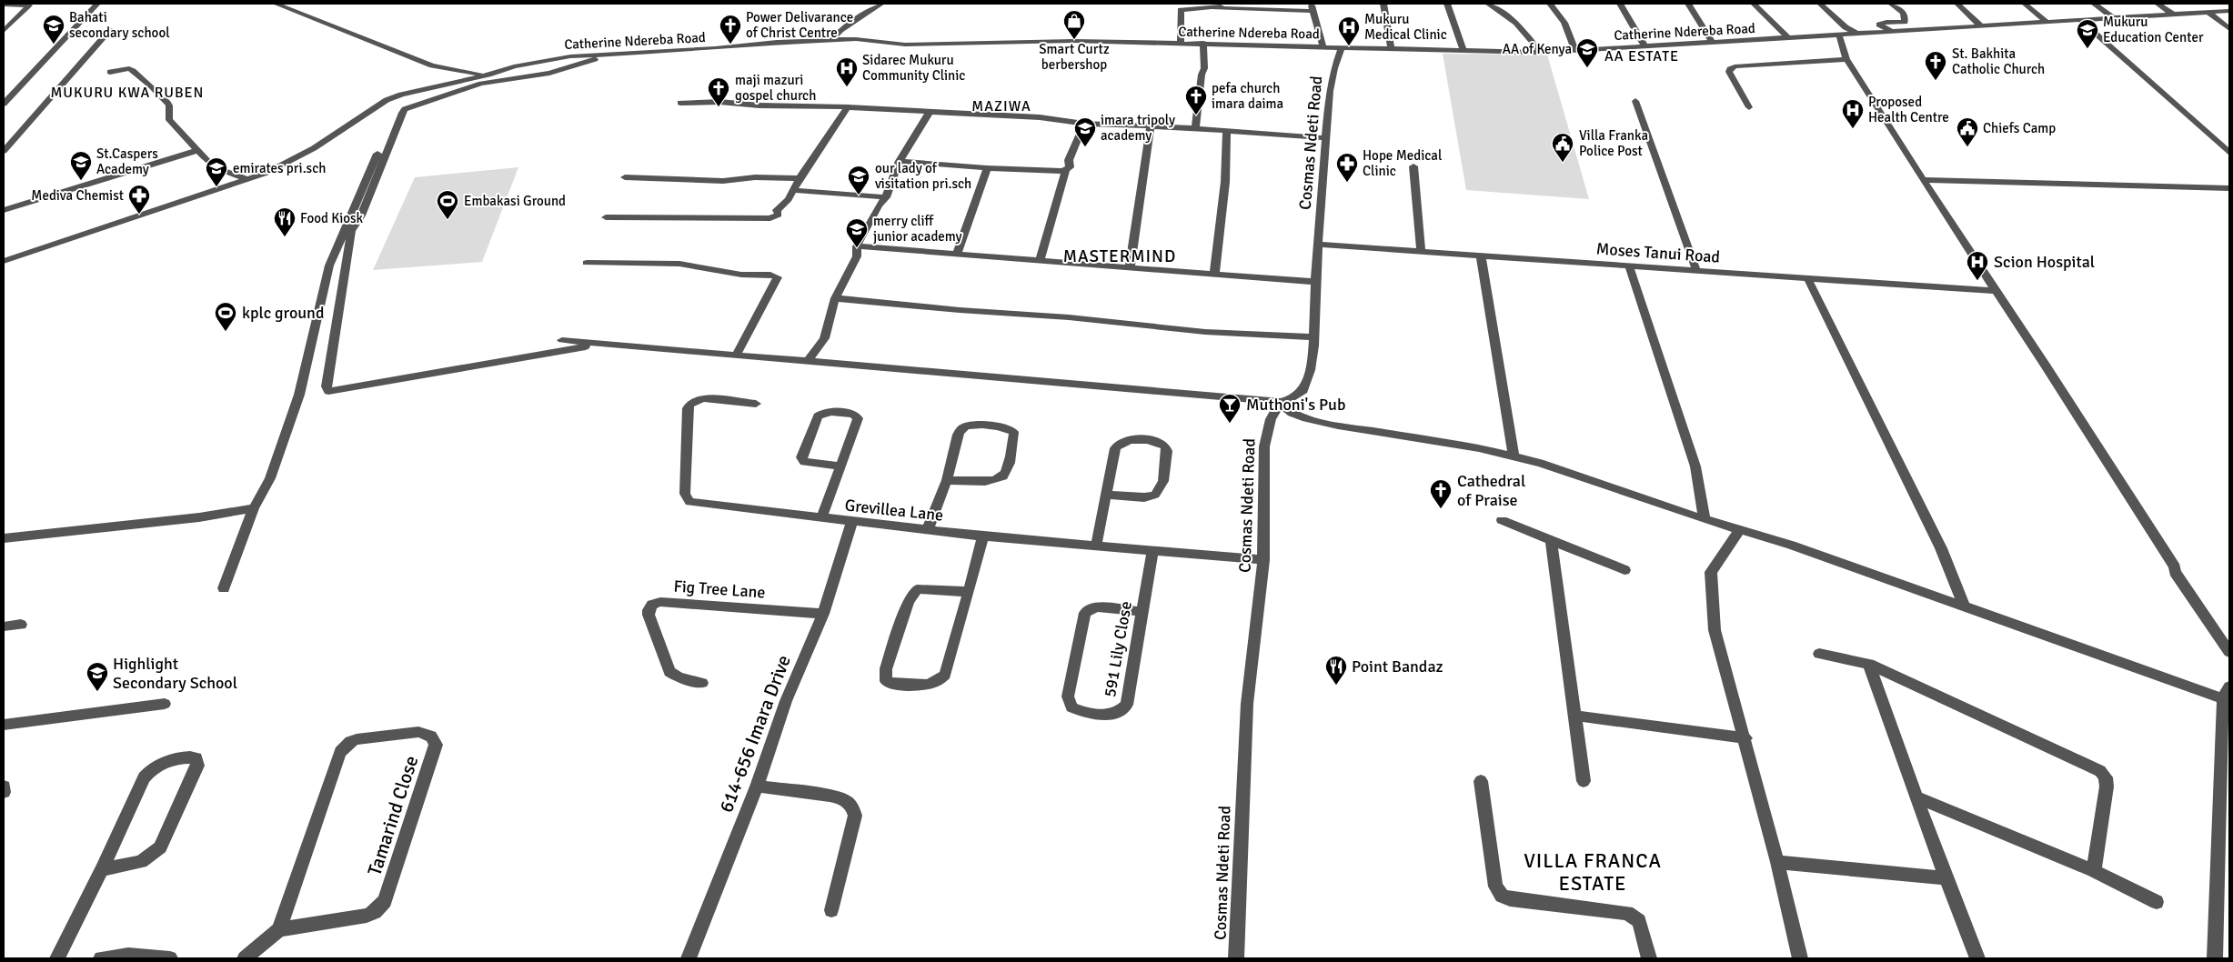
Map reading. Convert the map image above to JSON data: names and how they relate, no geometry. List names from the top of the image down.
{
  "streets": {
    "street": [
      "Catherine Ndereba Road",
      "Cosmas Ndeti Road",
      "Moses Tanui Road",
      "Grevillea Lane",
      "Fig Tree Lane",
      "591 Lily Close",
      "614-656 Imara Drive",
      "Tamarind Close"
    ]
  },
  "crossings": [
    ["Catherine Ndereba Road", "Cosmas Ndeti Road"],
    ["Cosmas Ndeti Road", "Moses Tanui Road"],
    ["Cosmas Ndeti Road", "Grevillea Lane"],
    ["Grevillea Lane", "591 Lily Close"],
    ["Grevillea Lane", "614-656 Imara Drive"],
    ["Fig Tree Lane", "614-656 Imara Drive"]
  ],
  "districts": [
    "AA ESTATE",
    "MUKURU KWA RUBEN",
    "MAZIWA",
    "MASTERMIND",
    "VILLA FRANCA ESTATE"
  ],
  "places": {
    "shop": ["Smart Curtz berbershop"],
    "school or university": [
      "Bahati secondary school",
      "Mukuru Education Center",
      "AA of Kenya",
      "imara tripoly academy",
      "St.Caspers Academy",
      "emirates pri.sch",
      "our lady of visitation pri.sch",
      "merry cliff junior academy",
      "Highlight Secondary School"
    ],
    "church": [
      "Power Delivarance of Christ Centre",
      "St. Bakhita Catholic Church",
      "maji mazuri gospel church",
      "pefa church imara daima",
      "Cathedral of Praise"
    ],
    "hospital": [
      "Mukuru Medical Clinic",
      "Sidarec Mukuru Community Clinic",
      "Proposed Health Centre",
      "Scion Hospital"
    ],
    "public building": ["Chiefs Camp", "Villa Franka Police Post"],
    "pharmacy": ["Hope Medical Clinic", "Mediva Chemist"],
    "sports": ["Embakasi Ground", "kplc ground"],
    "restaurant": ["Food Kiosk", "Point Bandaz"],
    "bar": ["Muthoni's Pub"]
  }
}
